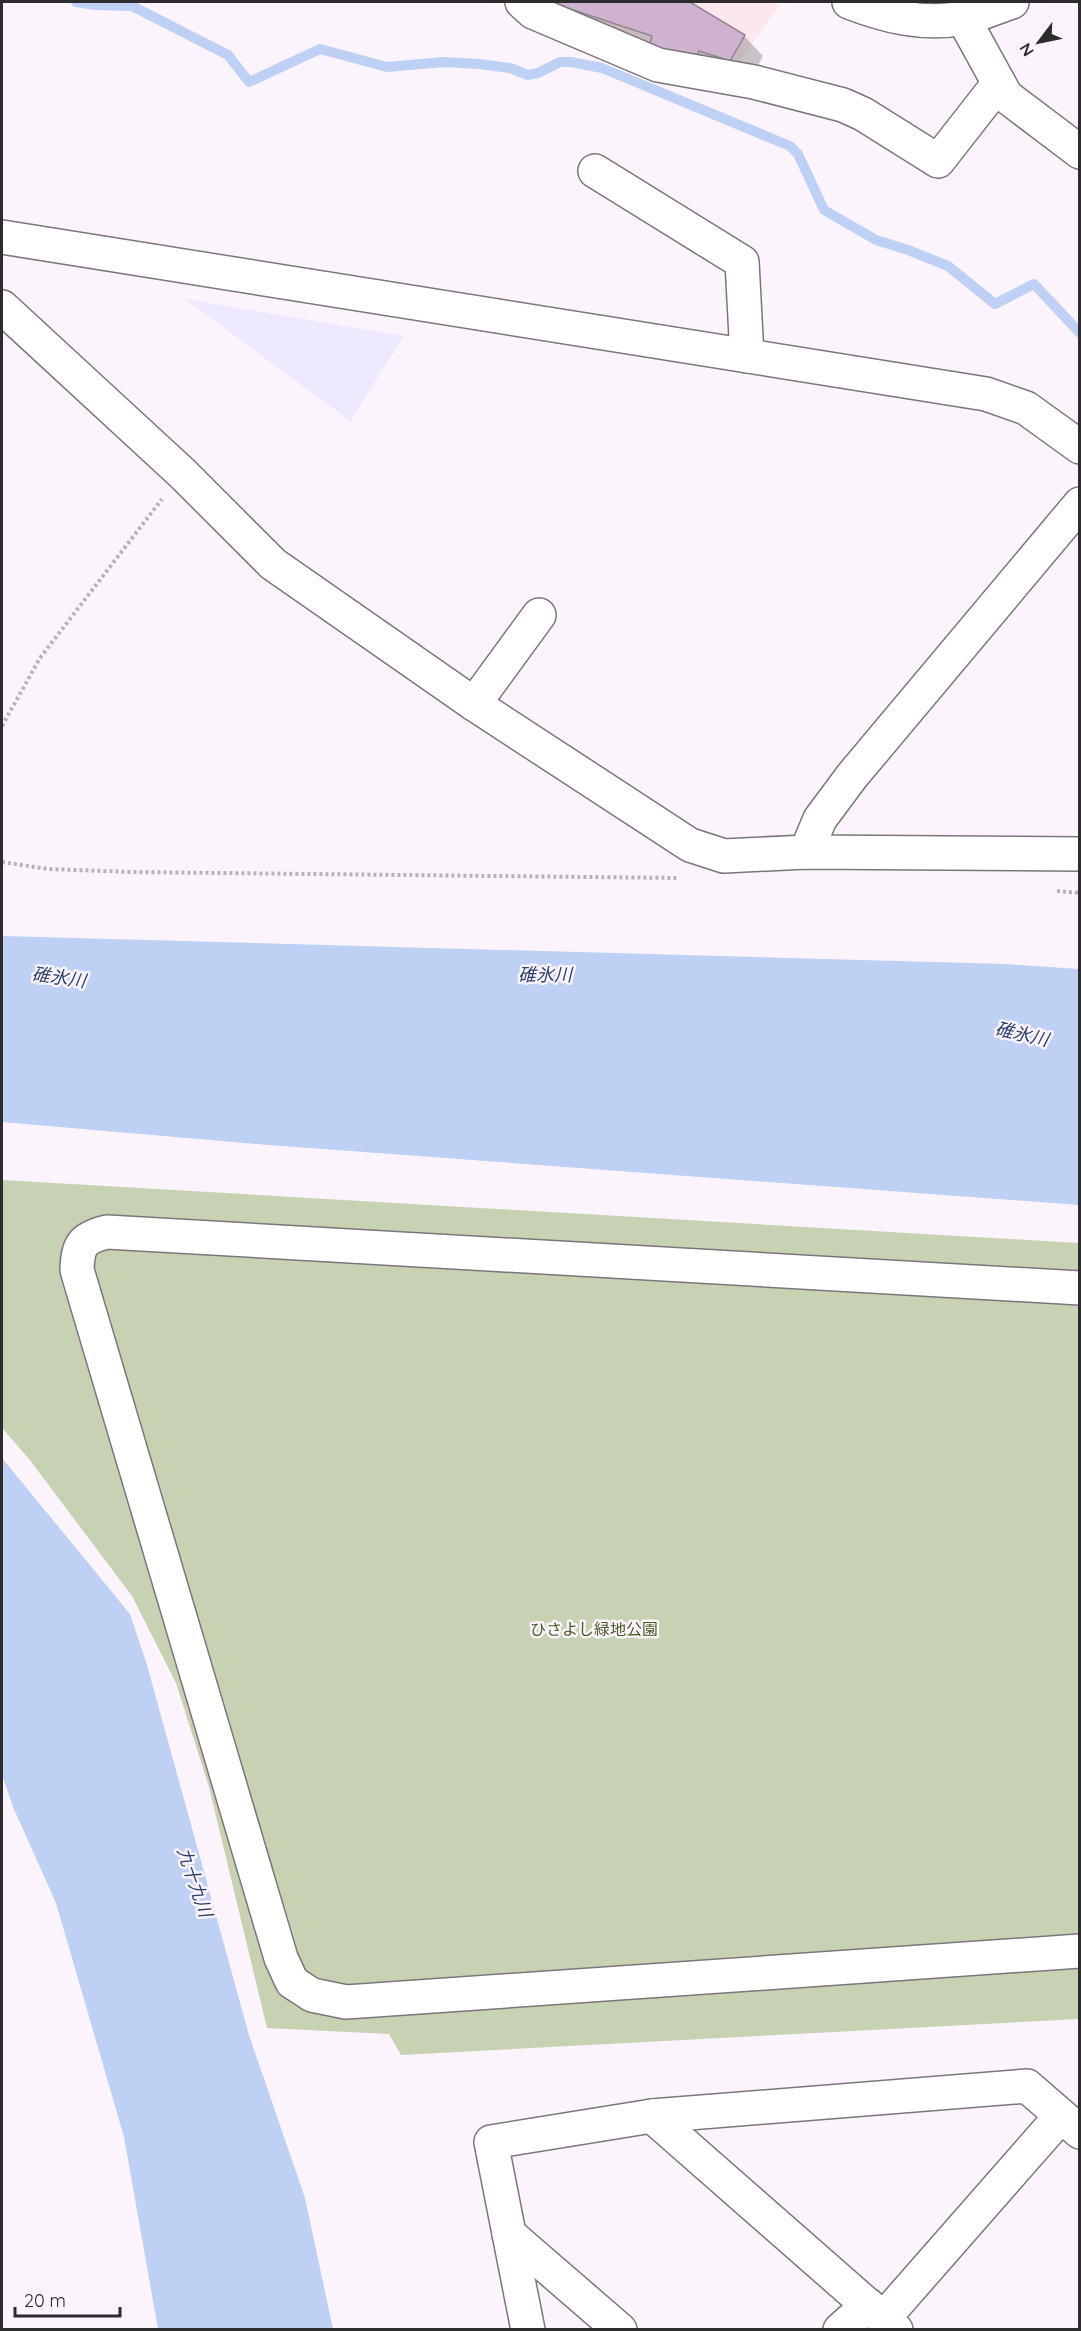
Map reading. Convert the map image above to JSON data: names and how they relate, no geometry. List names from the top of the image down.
{
  "water": ["碓氷川", "九十九川"],
  "parks": ["ひさよし緑地公園"],
  "scale_bar": "20 m",
  "north": "bottom left"
}
